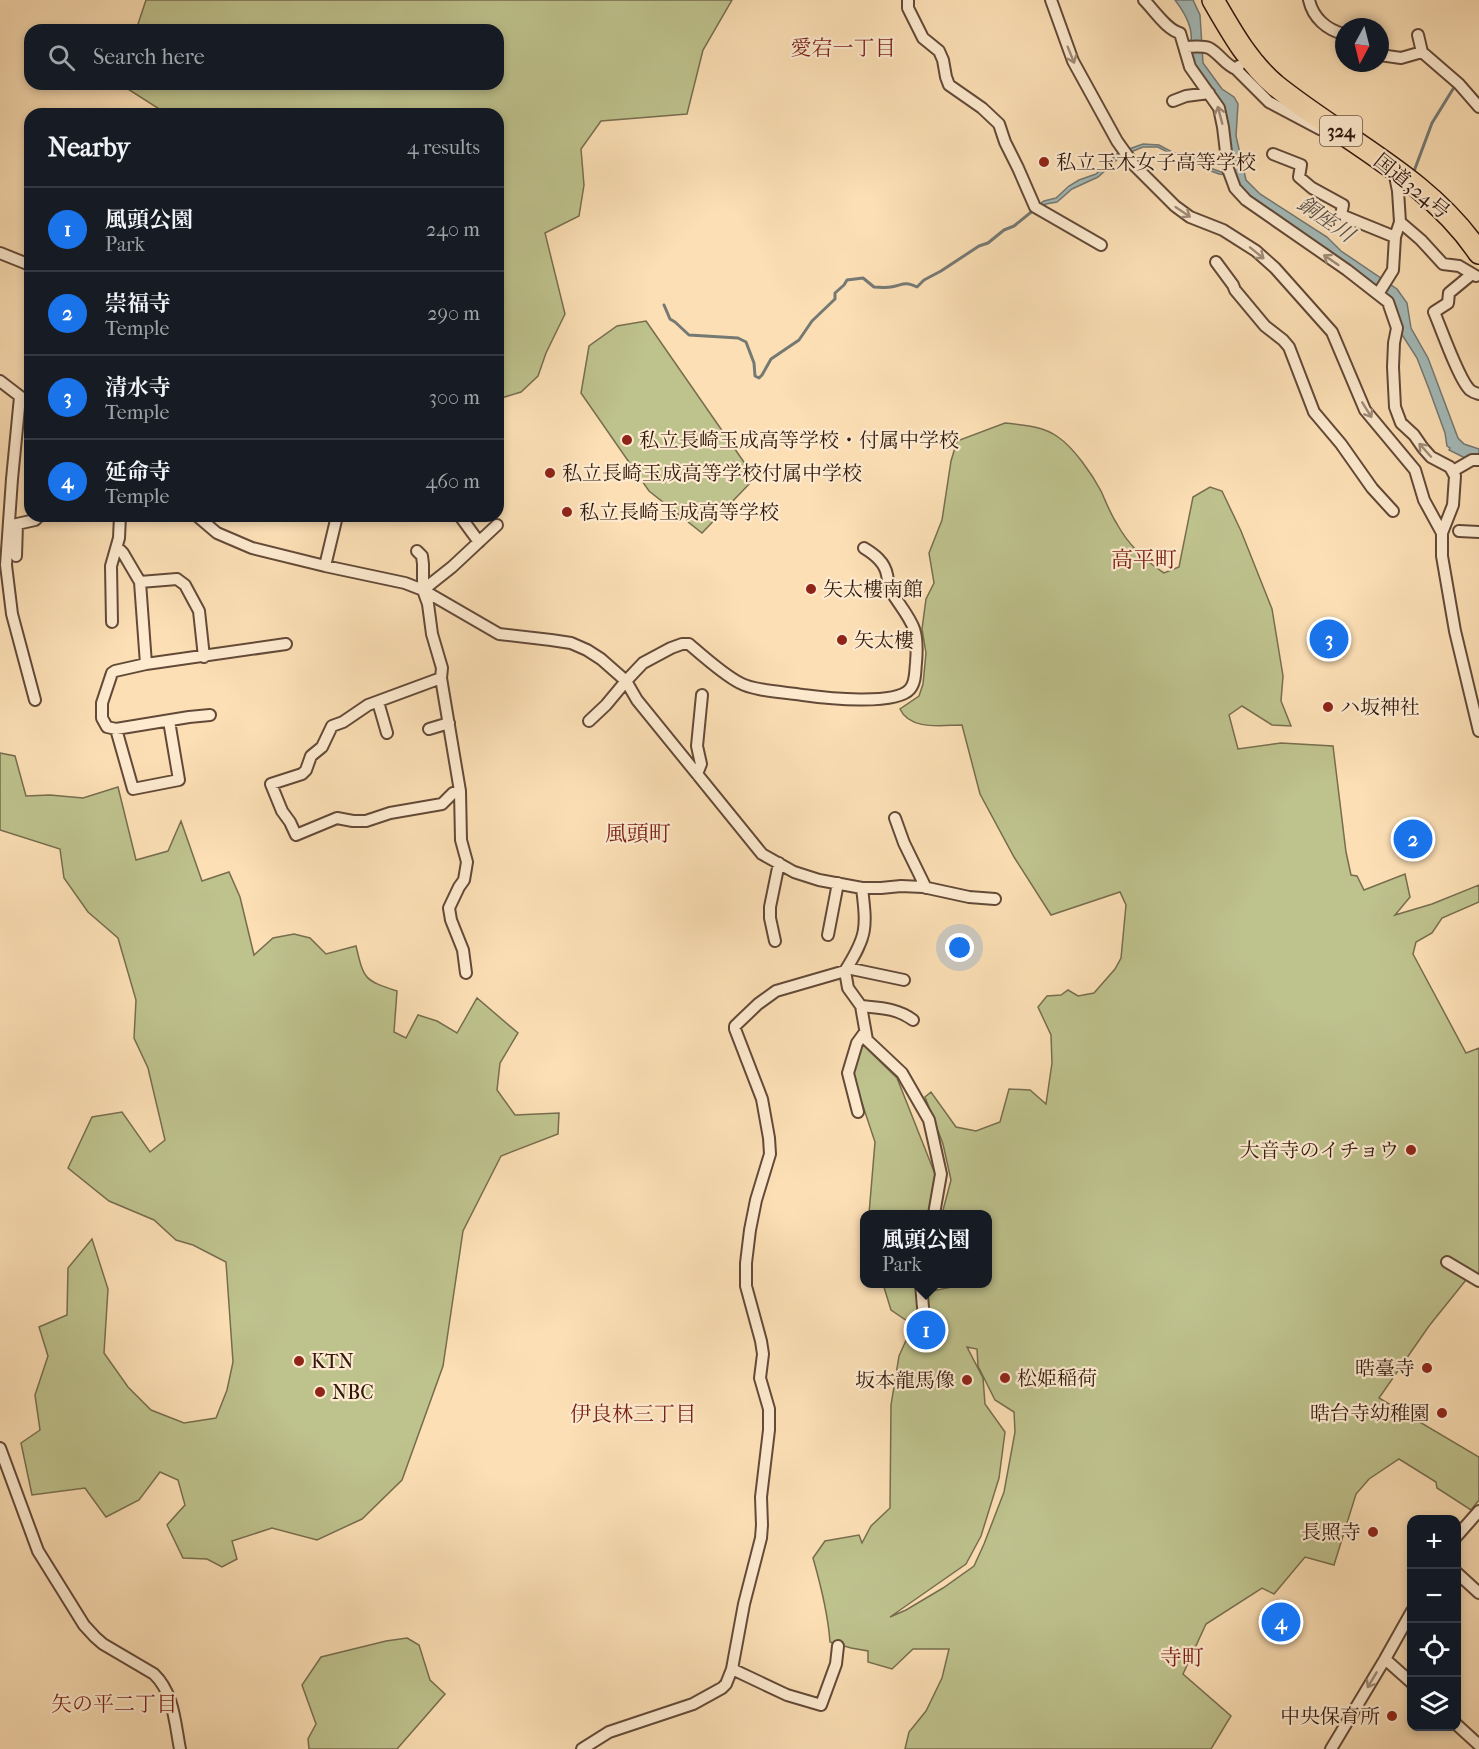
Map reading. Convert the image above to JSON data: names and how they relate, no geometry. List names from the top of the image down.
{
  "streets": {
    "highway": ["324", "国道324号"]
  },
  "districts": [
    "愛宕一丁目",
    "高平町",
    "風頭町",
    "伊良林三丁目",
    "寺町",
    "矢の平二丁目"
  ],
  "water": ["銅座川"],
  "places": [
    "私立玉木女子高等学校",
    "私立長崎玉成高等学校・付属中学校",
    "私立長崎玉成高等学校付属中学校",
    "私立長崎玉成高等学校",
    "矢太樓南館",
    "矢太樓",
    "ハ坂神社",
    "大音寺のイチョウ",
    "KTN",
    "晧臺寺",
    "松姫稲荷",
    "坂本龍馬像",
    "NBC",
    "晧台寺幼稚園",
    "長照寺",
    "中央保育所"
  ],
  "north": "bottom",
  "page": {
    "search": "Search here",
    "heading": ["Nearby", "4 results"],
    "list": [
      {
        "mark": "1",
        "name": "風頭公園",
        "note": "Park",
        "value": "240 m"
      },
      {
        "mark": "2",
        "name": "崇福寺",
        "note": "Temple",
        "value": "290 m"
      },
      {
        "mark": "3",
        "name": "清水寺",
        "note": "Temple",
        "value": "300 m"
      },
      {
        "mark": "4",
        "name": "延命寺",
        "note": "Temple",
        "value": "460 m"
      }
    ],
    "pins": [
      "3",
      "2",
      "1",
      "4"
    ],
    "popup": ["風頭公園", "Park"],
    "map_buttons": ["+", "−"]
  }
}
